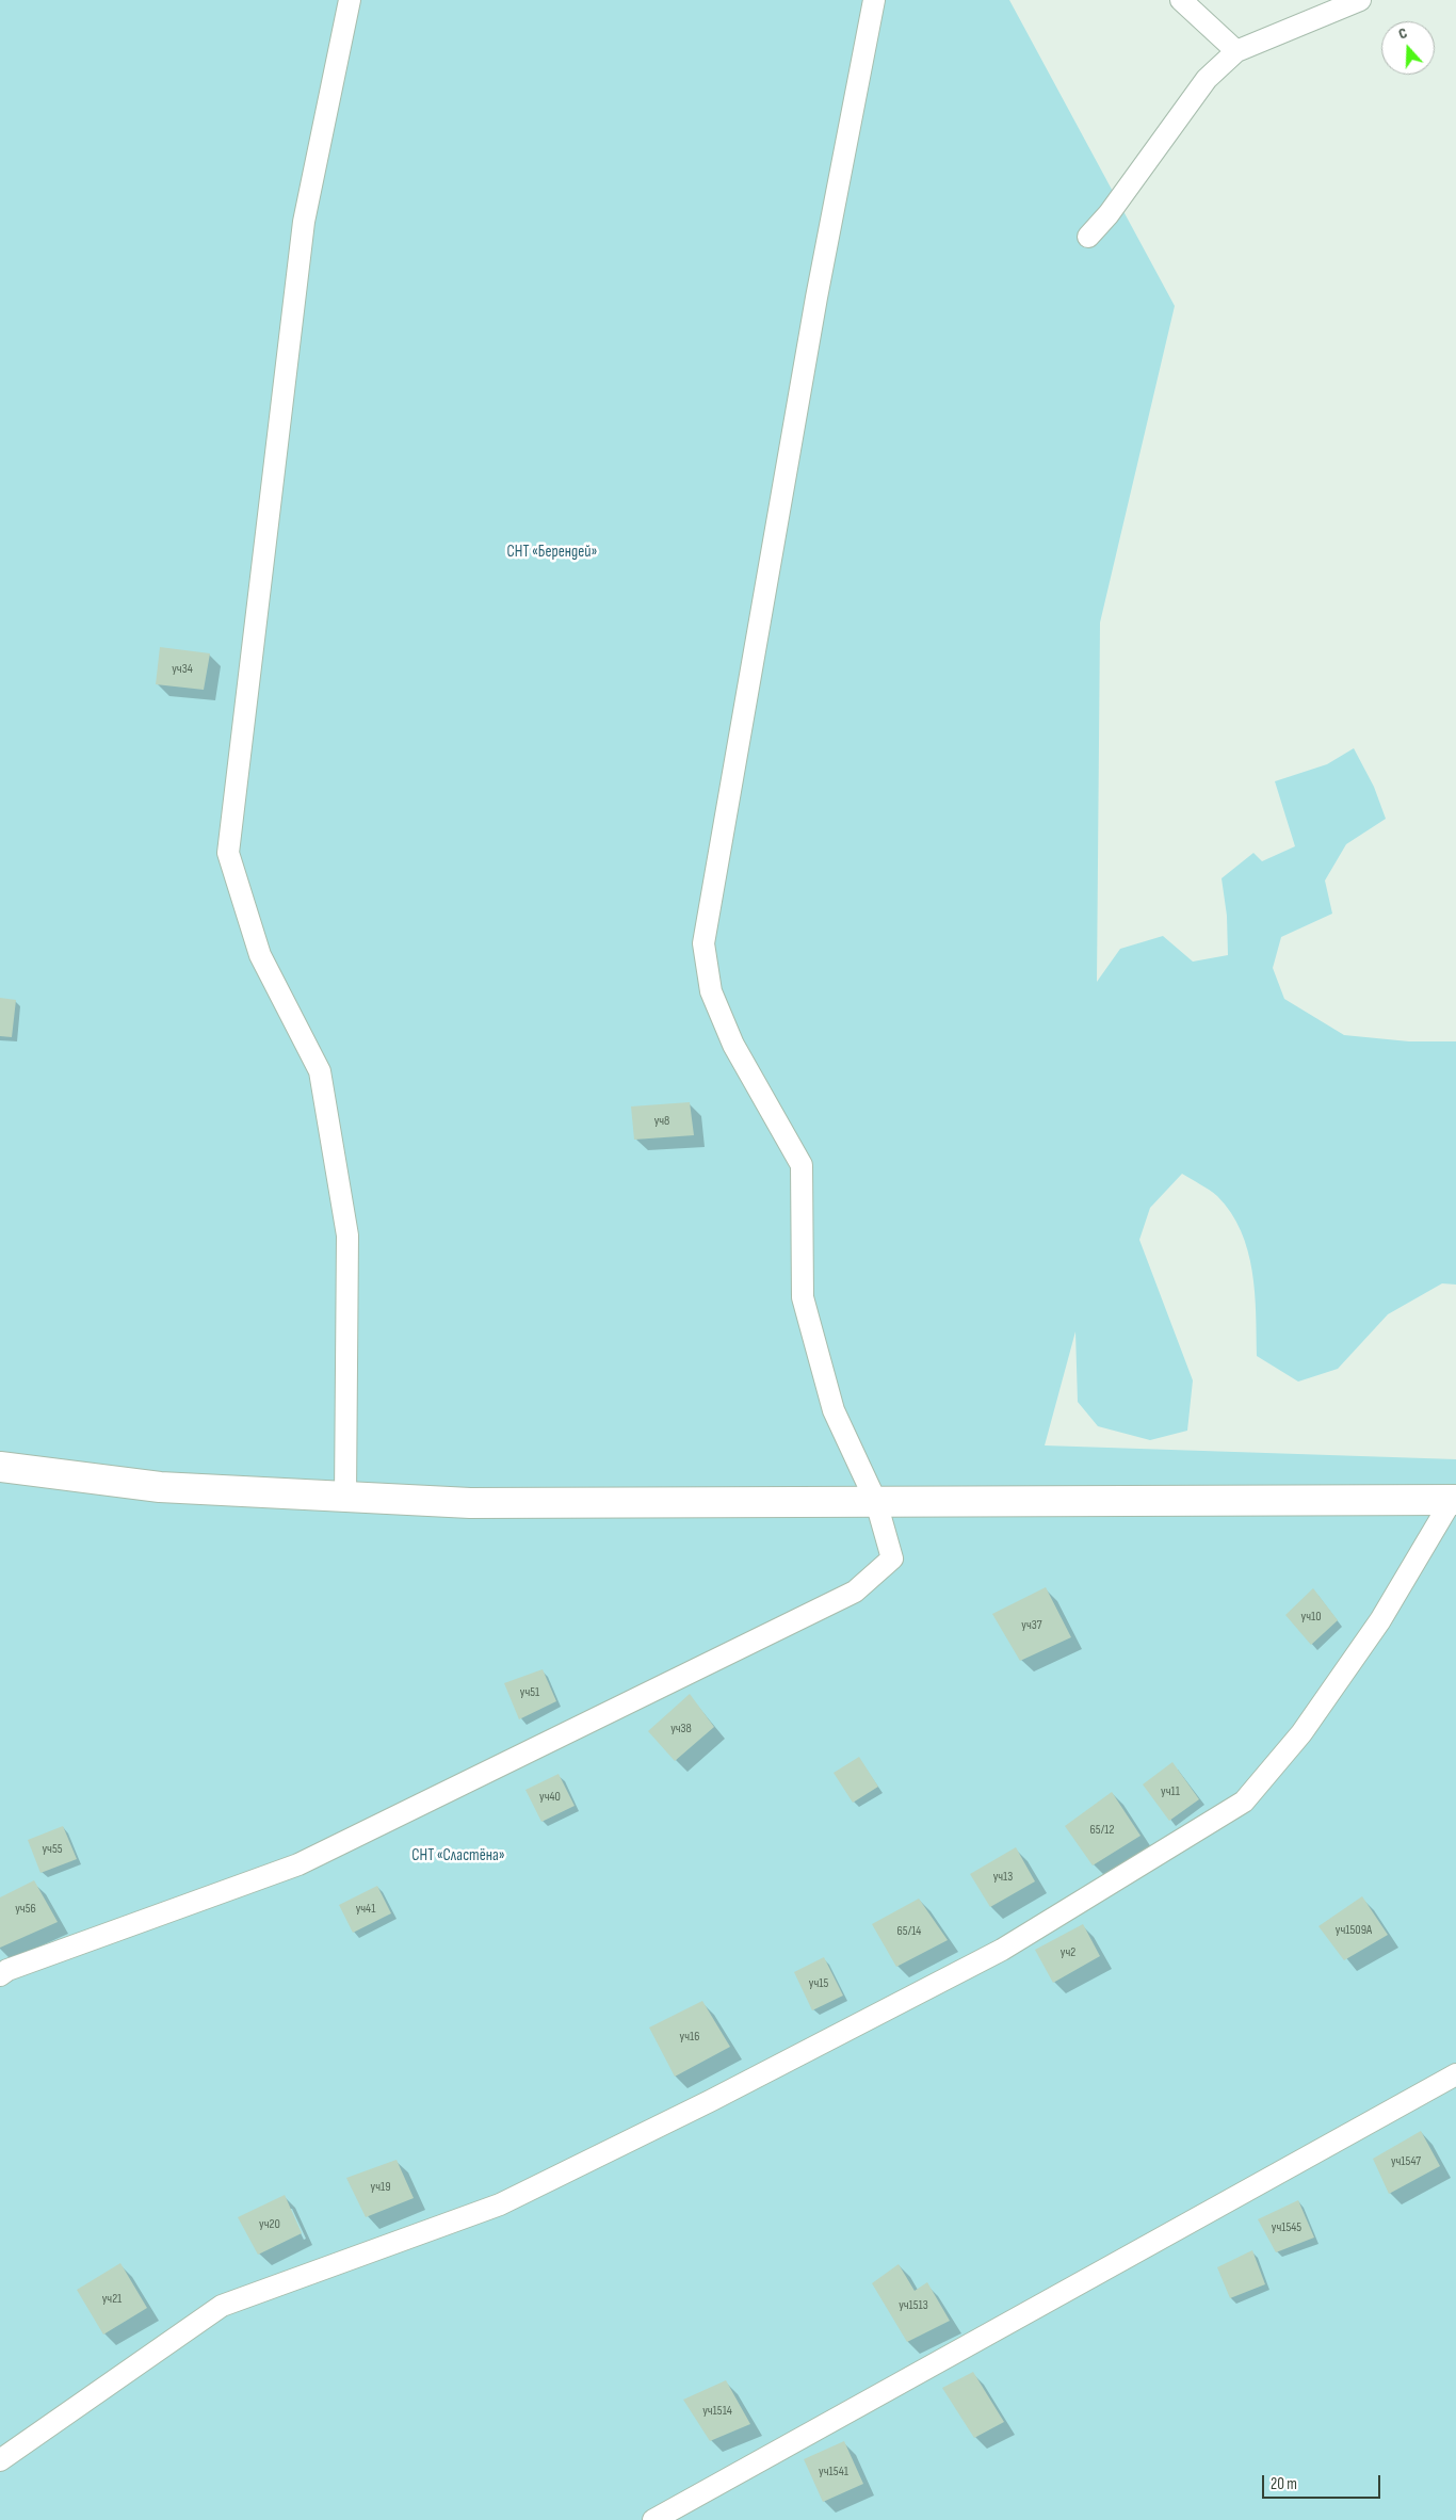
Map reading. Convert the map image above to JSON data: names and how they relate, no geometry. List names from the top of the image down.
{
  "parks": ["СНТ «Берендей»", "СНТ «Сластёна»"],
  "house_numbers": [
    "уч34",
    "уч8",
    "уч10",
    "уч37",
    "уч51",
    "уч38",
    "уч11",
    "уч40",
    "65/12",
    "уч55",
    "уч13",
    "уч56",
    "уч41",
    "уч1509А",
    "65/14",
    "уч2",
    "уч15",
    "уч16",
    "уч1547",
    "уч19",
    "уч20",
    "уч1545",
    "уч21",
    "уч1513",
    "уч1514",
    "уч1541"
  ],
  "scale_bar": "20 m",
  "north": "top"
}
